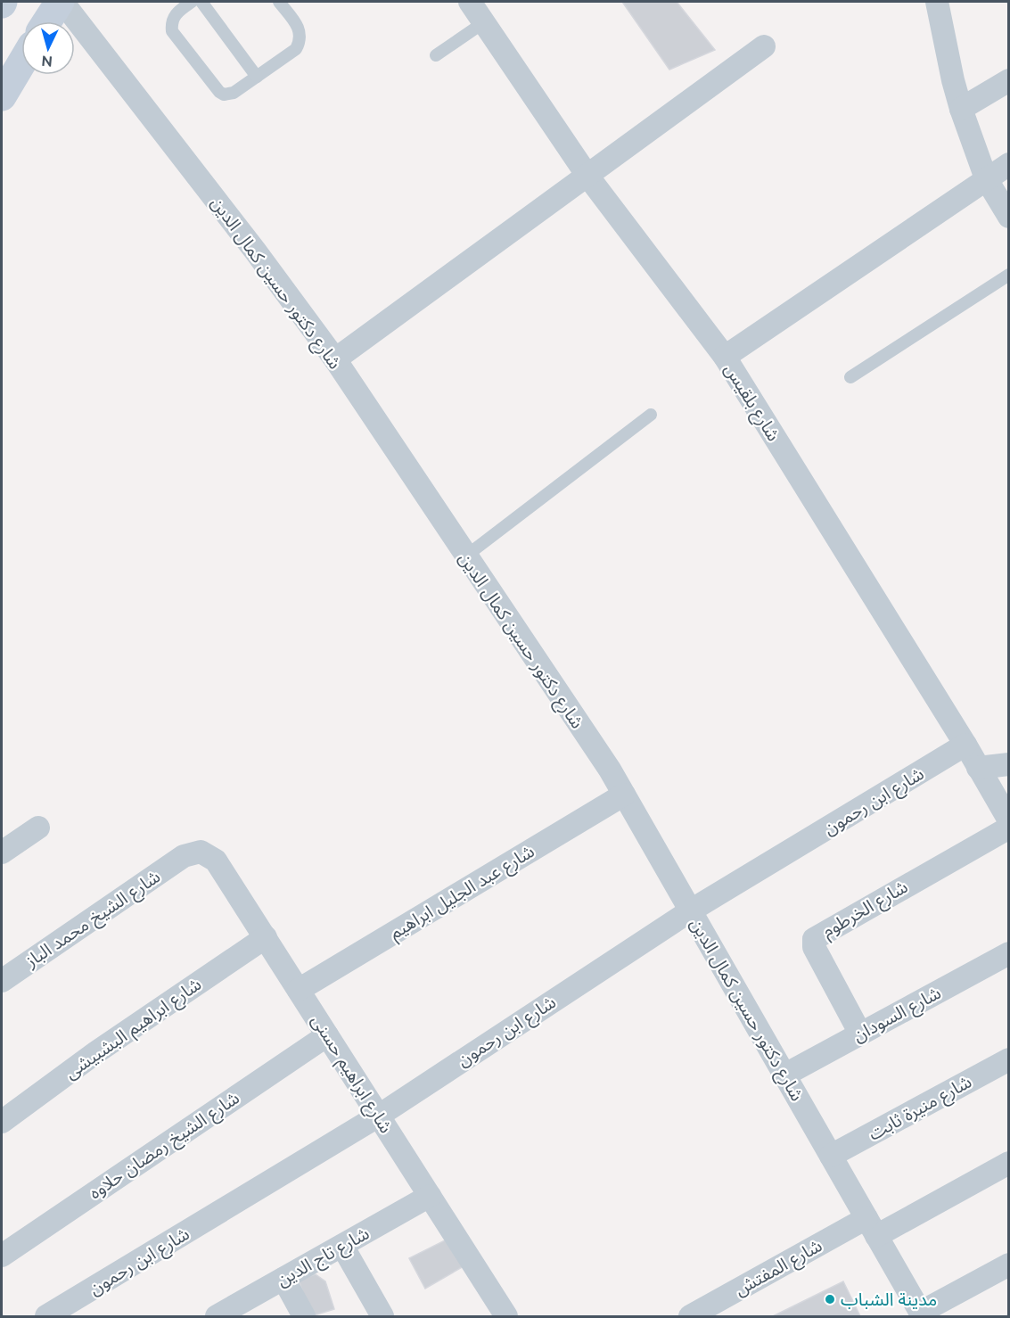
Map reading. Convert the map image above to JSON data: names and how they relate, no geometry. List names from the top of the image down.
{
  "streets": {
    "street": [
      "شارع دكتور حسين كمال الدين",
      "شارع بلقيس",
      "شارع ابن رحمون",
      "شارع عبد الجليل ابراهيم",
      "شارع الخرطوم",
      "شارع الشيخ محمد الباز",
      "شارع السودان",
      "شارع ابراهيم البشبيشى",
      "شارع ابراهيم حسنى",
      "شارع منيرة ثابت",
      "شارع الشيخ رمضان حلاوه",
      "شارع تاج الدين",
      "شارع المفتش"
    ]
  },
  "crossings": [
    ["شارع دكتور حسين كمال الدين", "شارع ابن رحمون"],
    ["شارع دكتور حسين كمال الدين", "شارع عبد الجليل ابراهيم"],
    ["شارع دكتور حسين كمال الدين", "شارع السودان"],
    ["شارع دكتور حسين كمال الدين", "شارع منيرة ثابت"],
    ["شارع دكتور حسين كمال الدين", "شارع المفتش"],
    ["شارع بلقيس", "شارع ابن رحمون"],
    ["شارع ابن رحمون", "شارع ابراهيم حسنى"],
    ["شارع عبد الجليل ابراهيم", "شارع ابراهيم حسنى"],
    ["شارع الخرطوم", "شارع السودان"],
    ["شارع الشيخ محمد الباز", "شارع ابراهيم حسنى"],
    ["شارع ابراهيم البشبيشى", "شارع ابراهيم حسنى"],
    ["شارع ابراهيم حسنى", "شارع الشيخ رمضان حلاوه"],
    ["شارع ابراهيم حسنى", "شارع تاج الدين"]
  ],
  "places": ["مدينة الشباب"],
  "north": "bottom"
}
